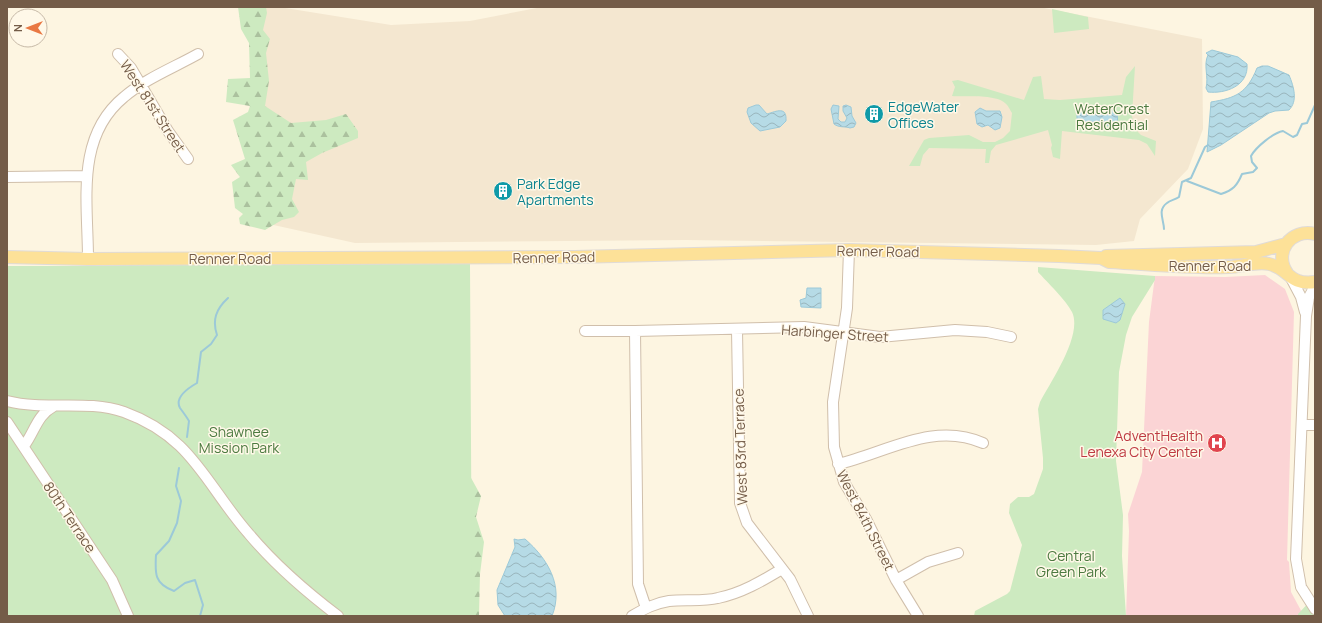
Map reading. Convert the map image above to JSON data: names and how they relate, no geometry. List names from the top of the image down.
{
  "streets": {
    "main road": ["Renner Road"],
    "street": [
      "West 81st Street",
      "Harbinger Street",
      "West 83rd Terrace",
      "80th Terrace",
      "West 84th Street"
    ]
  },
  "crossings": [
    ["Renner Road", "West 84th Street"],
    ["Harbinger Street", "West 83rd Terrace"],
    ["Harbinger Street", "West 84th Street"]
  ],
  "parks": ["WaterCrest Residential", "Shawnee Mission Park", "Central Green Park"],
  "places": {
    "building": ["EdgeWater Offices", "Park Edge Apartments"],
    "hospital": ["AdventHealth Lenexa City Center"]
  },
  "north": "left"
}
